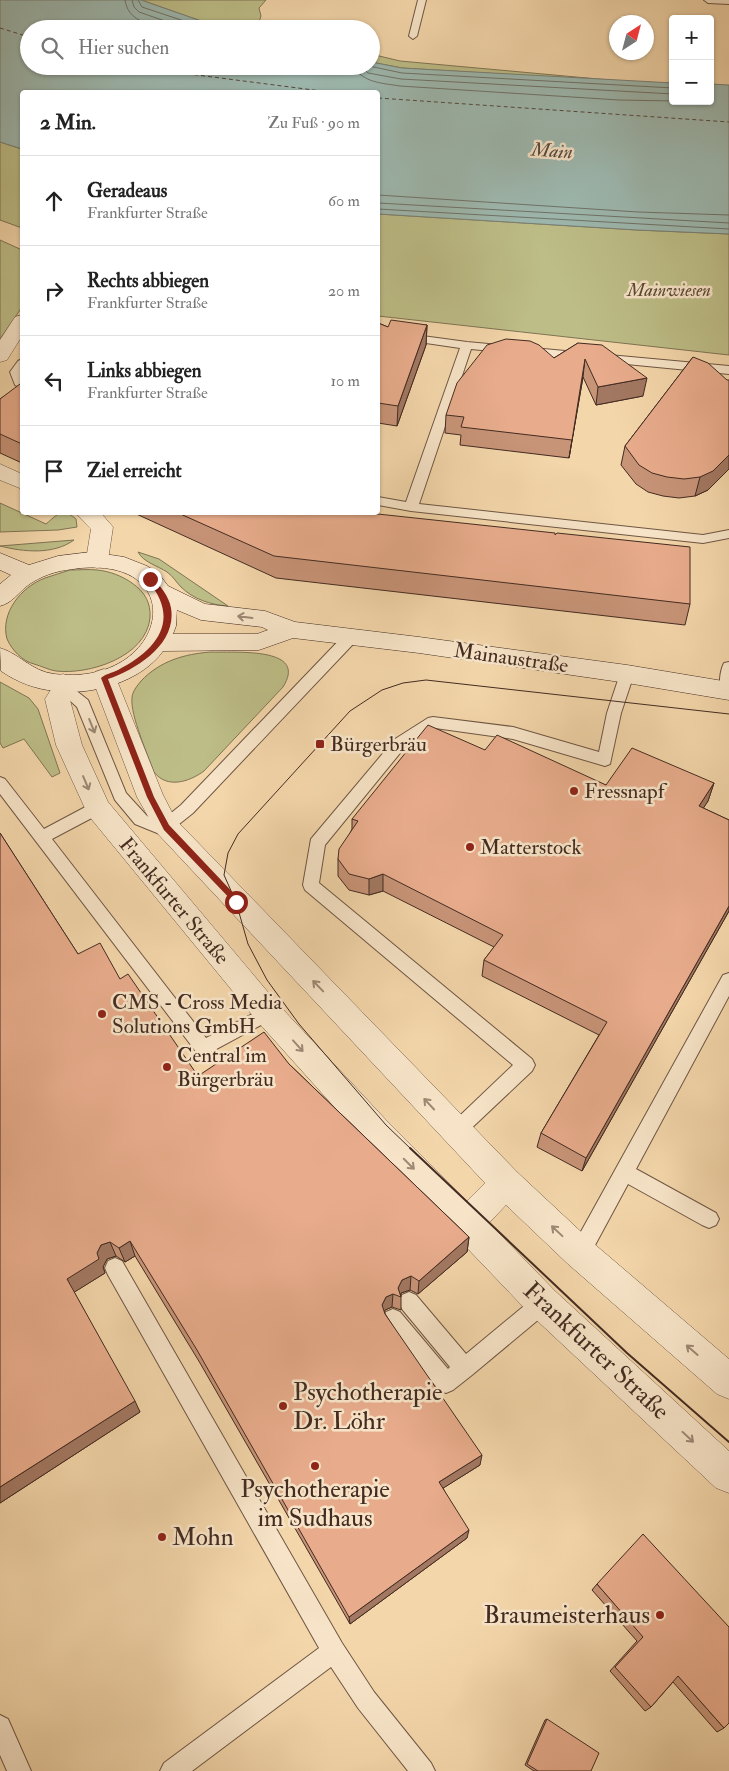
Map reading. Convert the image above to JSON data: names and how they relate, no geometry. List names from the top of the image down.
{
  "streets": {
    "street": ["Mainaustraße", "Frankfurter Straße"]
  },
  "water": ["Main"],
  "parks": ["Mainwiesen"],
  "places": {
    "transit": ["Bürgerbräu"],
    "other": [
      "Fressnapf",
      "Matterstock",
      "CMS - Cross Media Solutions GmbH",
      "Central im Bürgerbräu",
      "Psychotherapie Dr. Löhr",
      "Psychotherapie im Sudhaus",
      "Mohn",
      "Braumeisterhaus"
    ]
  },
  "north": "top right",
  "page": {
    "map_buttons": ["+", "−"],
    "search": "Hier suchen",
    "heading": ["2 Min.", "Zu Fuß · 90 m"],
    "list": [
      ["Geradeaus", "Frankfurter Straße", "60 m"],
      ["Rechts abbiegen", "Frankfurter Straße", "20 m"],
      ["Links abbiegen", "Frankfurter Straße", "10 m"],
      "Ziel erreicht"
    ]
  }
}
